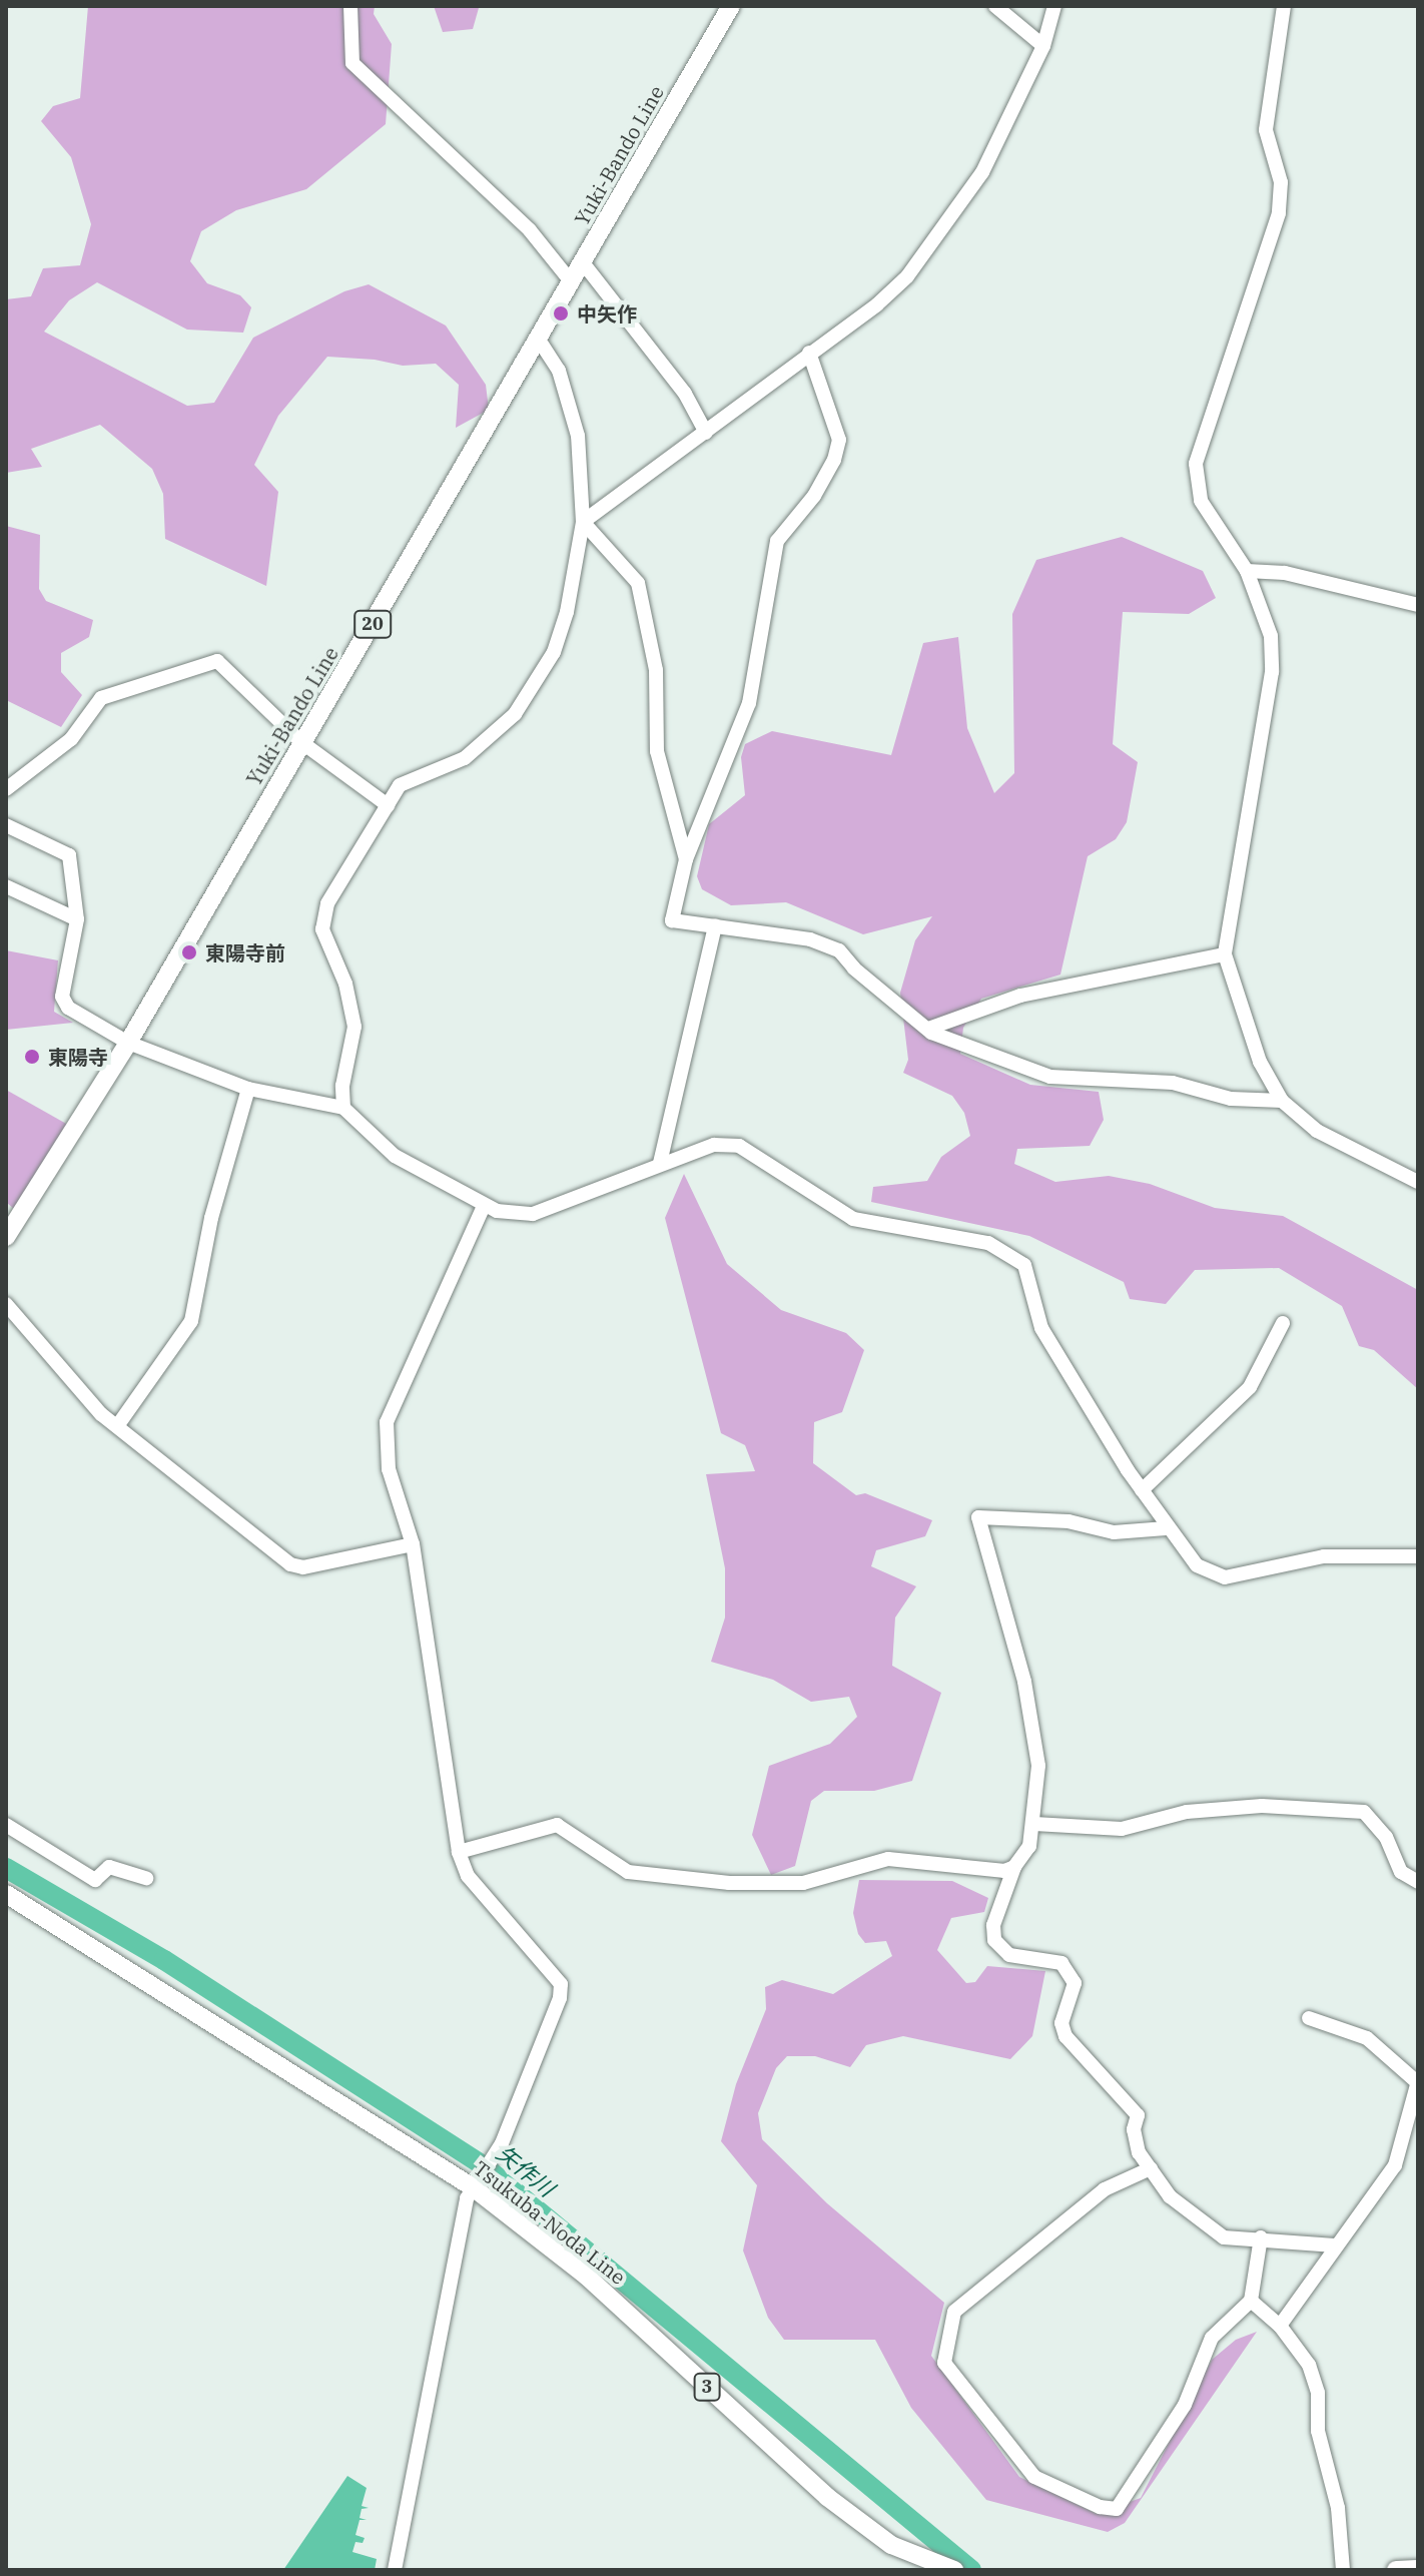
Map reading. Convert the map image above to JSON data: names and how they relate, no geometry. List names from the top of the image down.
{
  "streets": {
    "main road": [
      "Yuki-Bando Line",
      "20",
      "Tsukuba-Noda Line",
      "3"
    ]
  },
  "water": ["矢作川"],
  "places": ["中矢作", "東陽寺前", "東陽寺"]
}
